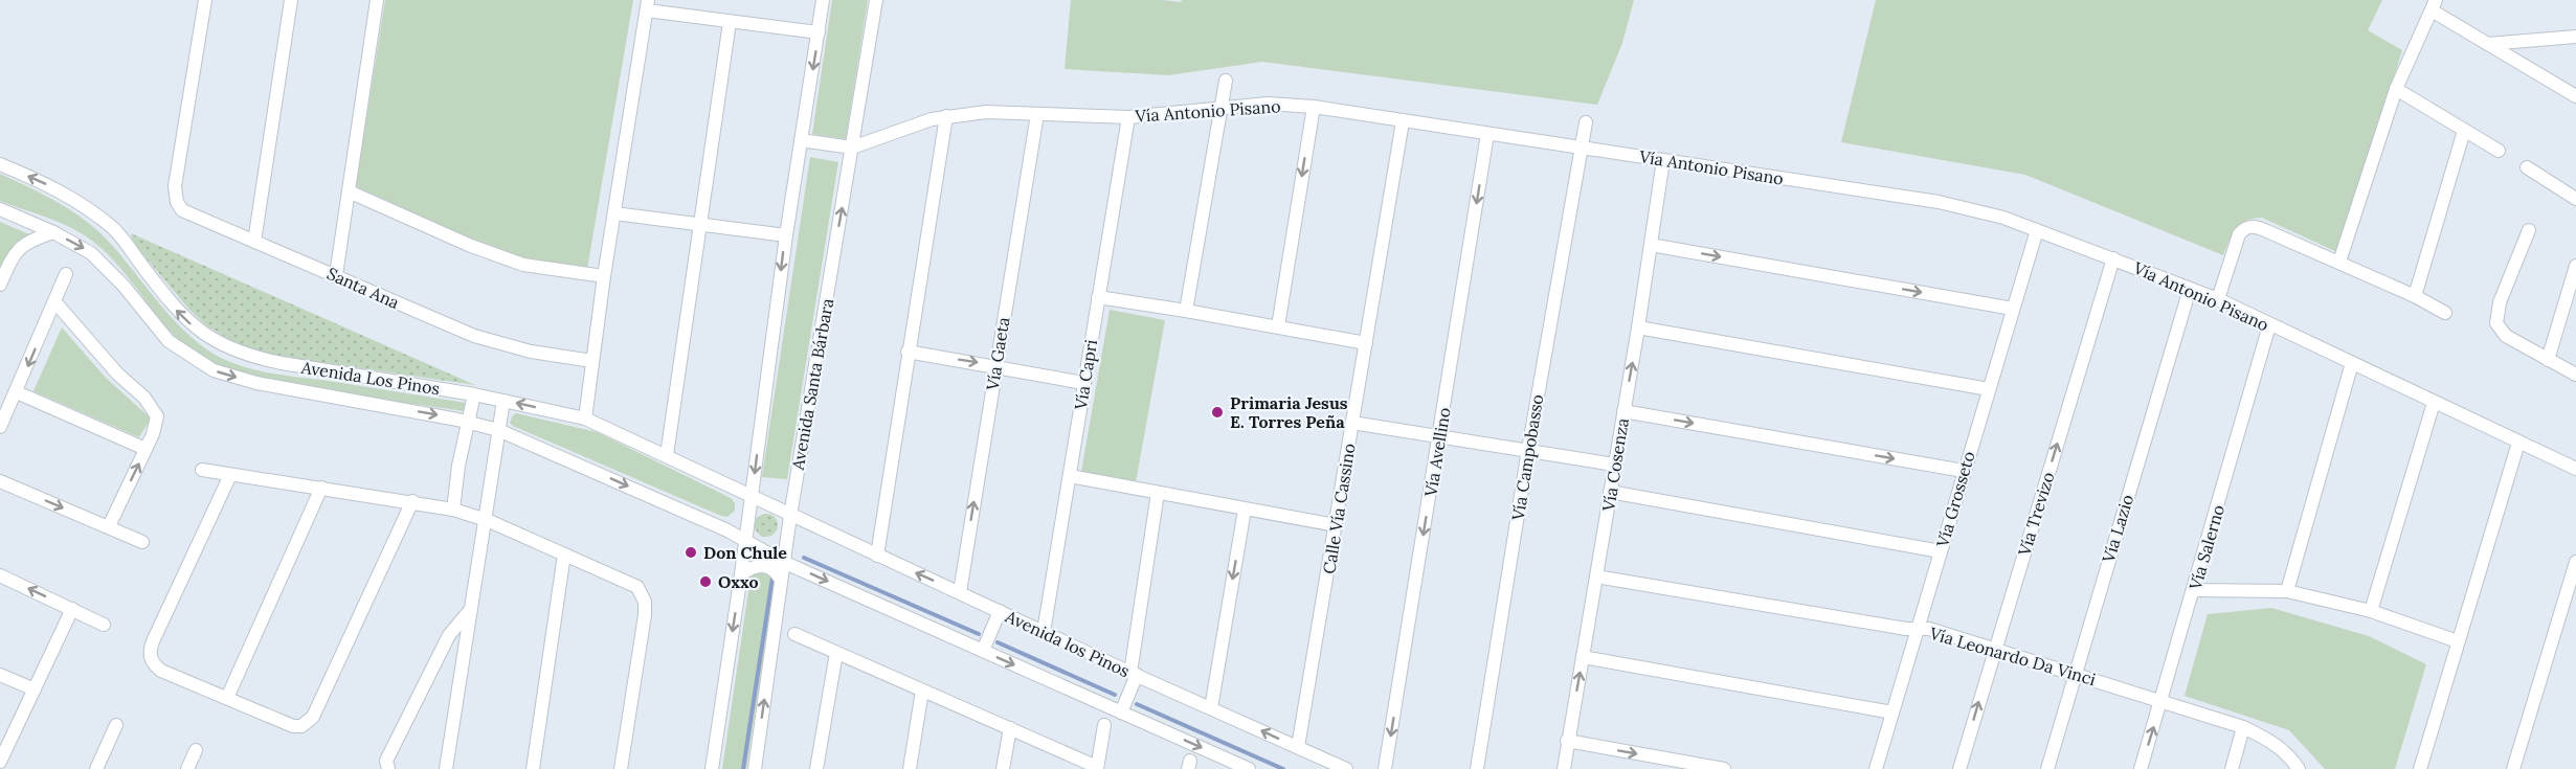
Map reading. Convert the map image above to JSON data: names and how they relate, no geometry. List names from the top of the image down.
{
  "streets": {
    "street": [
      "Vía Antonio Pisano",
      "Santa Ana",
      "Vía Gaeta",
      "Vía Capri",
      "Avenida Los Pinos",
      "Avenida Santa Bárbara",
      "Vía Avellino",
      "Vía Campobasso",
      "Vía Cosenza",
      "Vía Grosseto",
      "Calle Vía Cassino",
      "Vía Trevizo",
      "Vía Lazio",
      "Vía Salerno",
      "Avenida los Pinos",
      "Vía Leonardo Da Vinci"
    ]
  },
  "crossings": [
    ["Vía Antonio Pisano", "Vía Gaeta"],
    ["Vía Antonio Pisano", "Vía Capri"],
    ["Vía Antonio Pisano", "Avenida Santa Bárbara"],
    ["Vía Antonio Pisano", "Vía Avellino"],
    ["Vía Antonio Pisano", "Vía Campobasso"],
    ["Vía Antonio Pisano", "Vía Cosenza"],
    ["Vía Antonio Pisano", "Vía Grosseto"],
    ["Vía Antonio Pisano", "Calle Vía Cassino"],
    ["Vía Antonio Pisano", "Vía Trevizo"],
    ["Vía Antonio Pisano", "Vía Lazio"],
    ["Vía Antonio Pisano", "Vía Salerno"],
    ["Vía Gaeta", "Avenida los Pinos"],
    ["Vía Capri", "Avenida los Pinos"],
    ["Avenida Los Pinos", "Avenida Santa Bárbara"],
    ["Avenida Los Pinos", "Avenida los Pinos"],
    ["Avenida Santa Bárbara", "Avenida los Pinos"],
    ["Vía Cosenza", "Vía Leonardo Da Vinci"],
    ["Vía Grosseto", "Vía Leonardo Da Vinci"],
    ["Calle Vía Cassino", "Avenida los Pinos"],
    ["Vía Trevizo", "Vía Leonardo Da Vinci"],
    ["Vía Lazio", "Vía Leonardo Da Vinci"],
    ["Vía Salerno", "Vía Leonardo Da Vinci"]
  ],
  "one_way": ["Vía Avellino", "Vía Trevizo"],
  "places": ["Primaria Jesus E. Torres Peña", "Don Chule", "Oxxo"]
}
